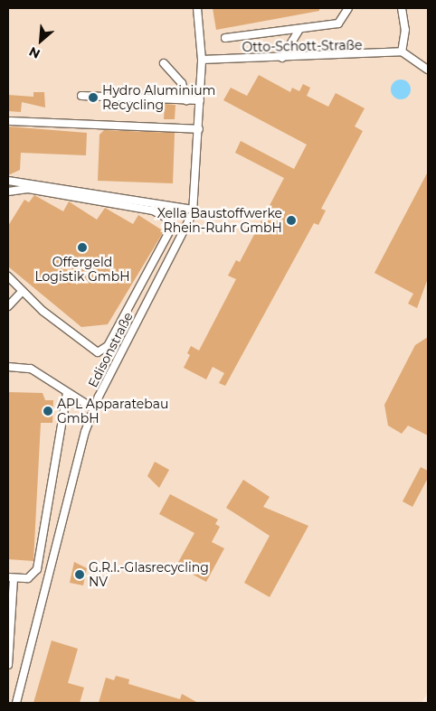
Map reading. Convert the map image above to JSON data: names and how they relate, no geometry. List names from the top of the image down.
{
  "streets": {
    "street": ["Otto-Schott-Straße", "Edisonstraße"]
  },
  "crossings": [
    ["Otto-Schott-Straße", "Edisonstraße"]
  ],
  "places": [
    "Hydro Aluminium Recycling",
    "Xella Baustoffwerke Rhein-Ruhr GmbH",
    "Offergeld Logistik GmbH",
    "APL Apparatebau GmbH",
    "G.R.I.-Glasrecycling NV"
  ],
  "north": "bottom left"
}
